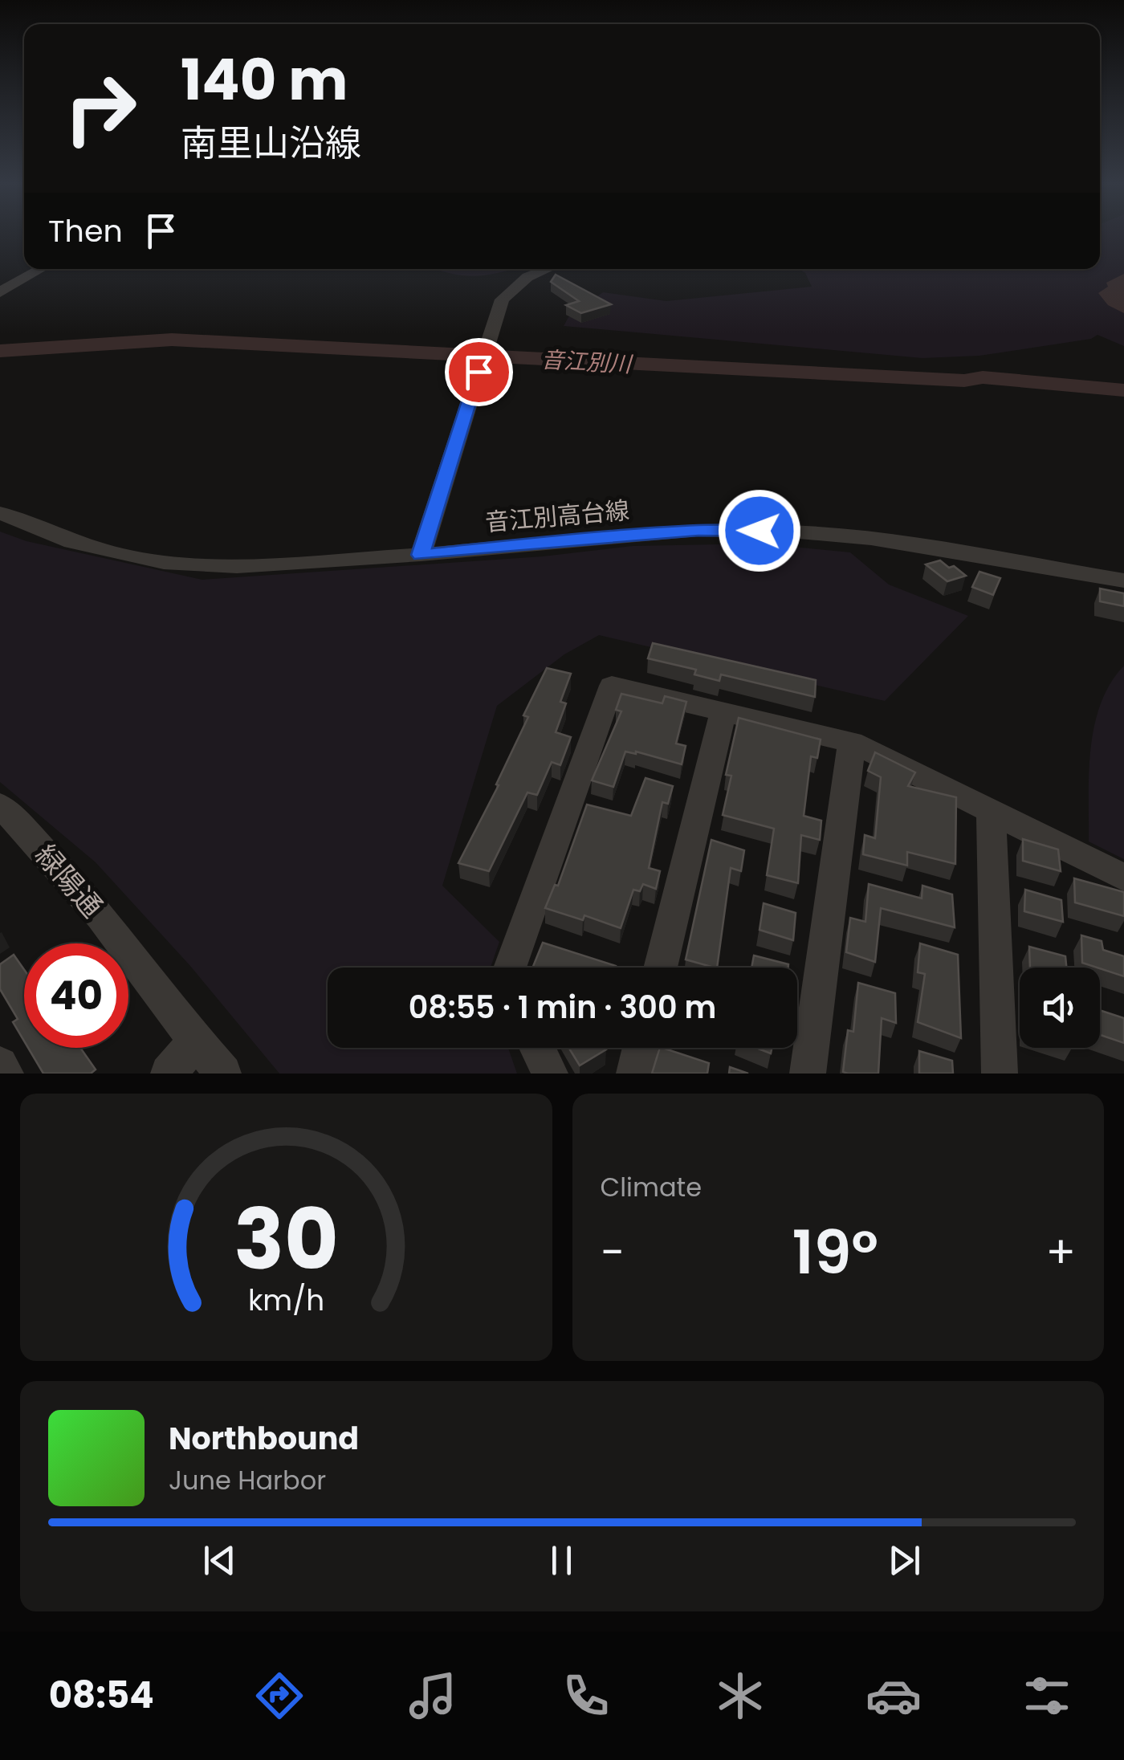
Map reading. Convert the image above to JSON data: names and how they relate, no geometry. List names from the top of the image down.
{
  "streets": {
    "street": ["音江別高台線", "緑陽通"]
  },
  "water": ["音江別川"],
  "page": {
    "turn": ["140 m", "南里山沿線"],
    "then": "Then",
    "limit": "40",
    "trip": "08:55 · 1 min · 300 m",
    "tile": "Climate",
    "heat": ["−", "19°", "+"],
    "song": ["Northbound", "June Harbor"],
    "tabs": "08:54",
    "gauge": ["30", "km/h"]
  }
}
